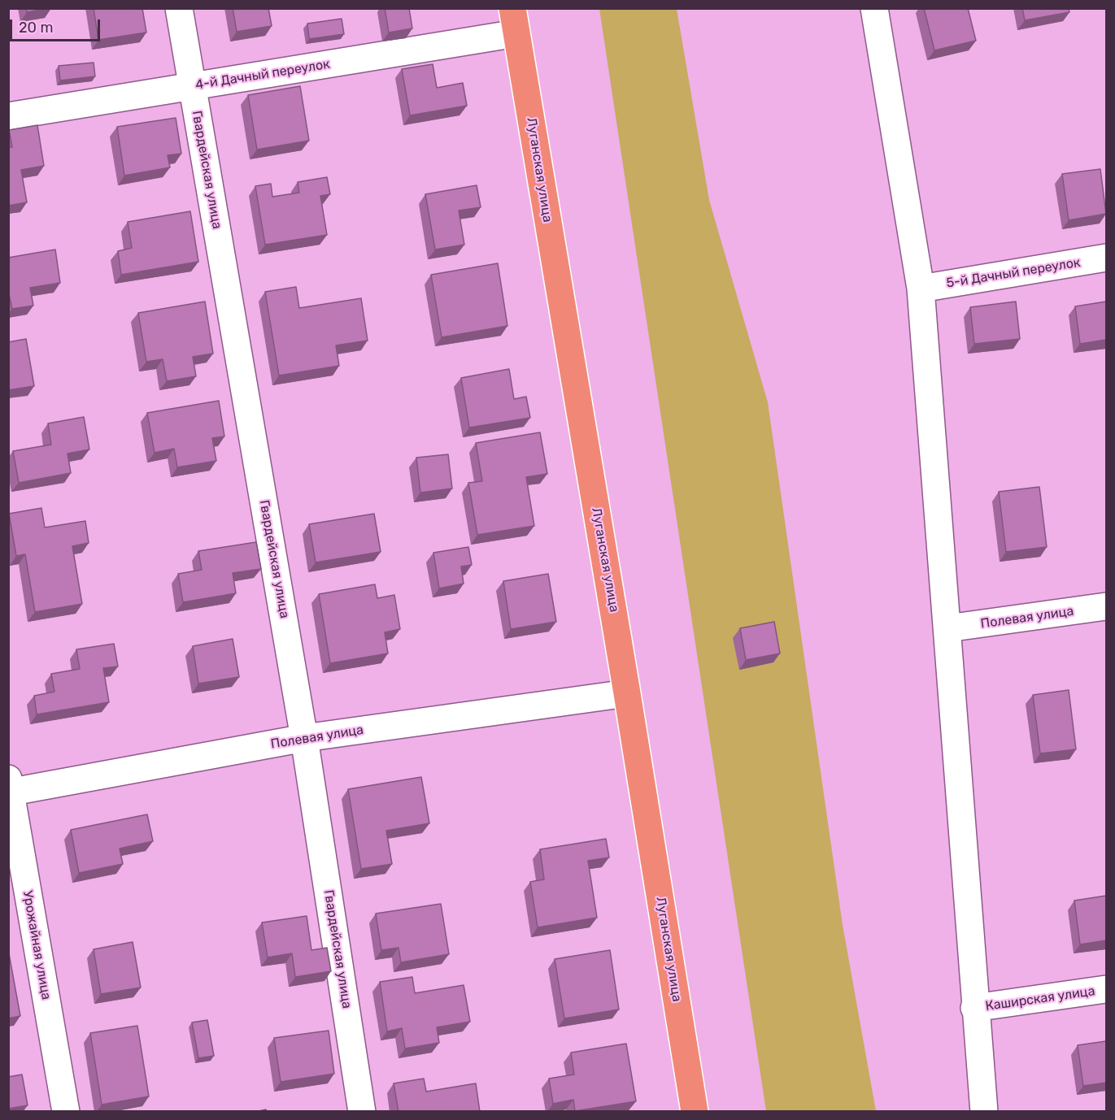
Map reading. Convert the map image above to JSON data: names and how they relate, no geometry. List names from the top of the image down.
{
  "streets": {
    "highway": ["Луганская улица"],
    "street": [
      "4-й Дачный переулок",
      "Гвардейская улица",
      "5-й Дачный переулок",
      "Полевая улица",
      "Урожайная улица",
      "Каширская улица"
    ]
  },
  "crossings": [
    ["4-й Дачный переулок", "Гвардейская улица"],
    ["4-й Дачный переулок", "Луганская улица"],
    ["Гвардейская улица", "Полевая улица"],
    ["Луганская улица", "Полевая улица"],
    ["Полевая улица", "Урожайная улица"]
  ],
  "scale_bar": "20 m"
}
